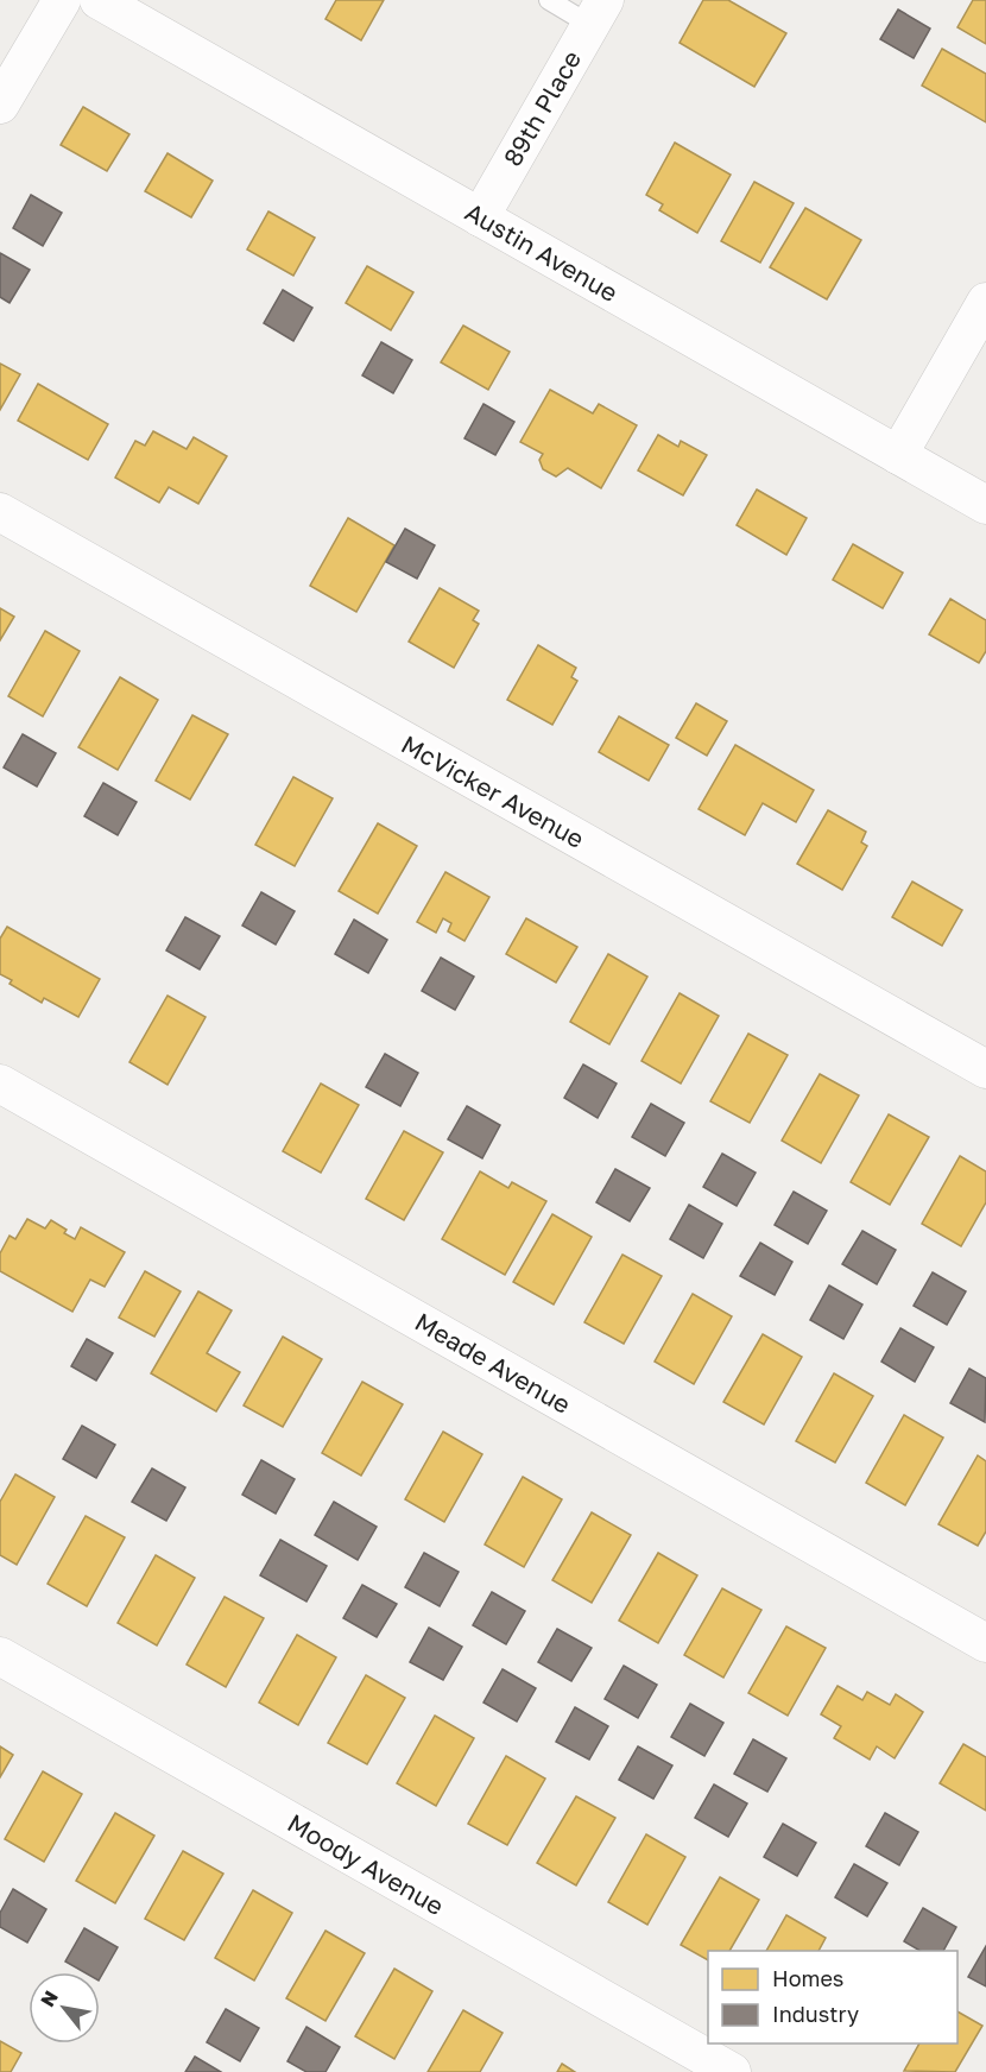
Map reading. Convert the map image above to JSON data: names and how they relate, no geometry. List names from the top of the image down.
{
  "streets": {
    "street": [
      "89th Place",
      "Austin Avenue",
      "McVicker Avenue",
      "Meade Avenue",
      "Moody Avenue"
    ]
  },
  "crossings": [
    ["89th Place", "Austin Avenue"]
  ],
  "legend": ["Homes", "Industry"],
  "north": "top left"
}
